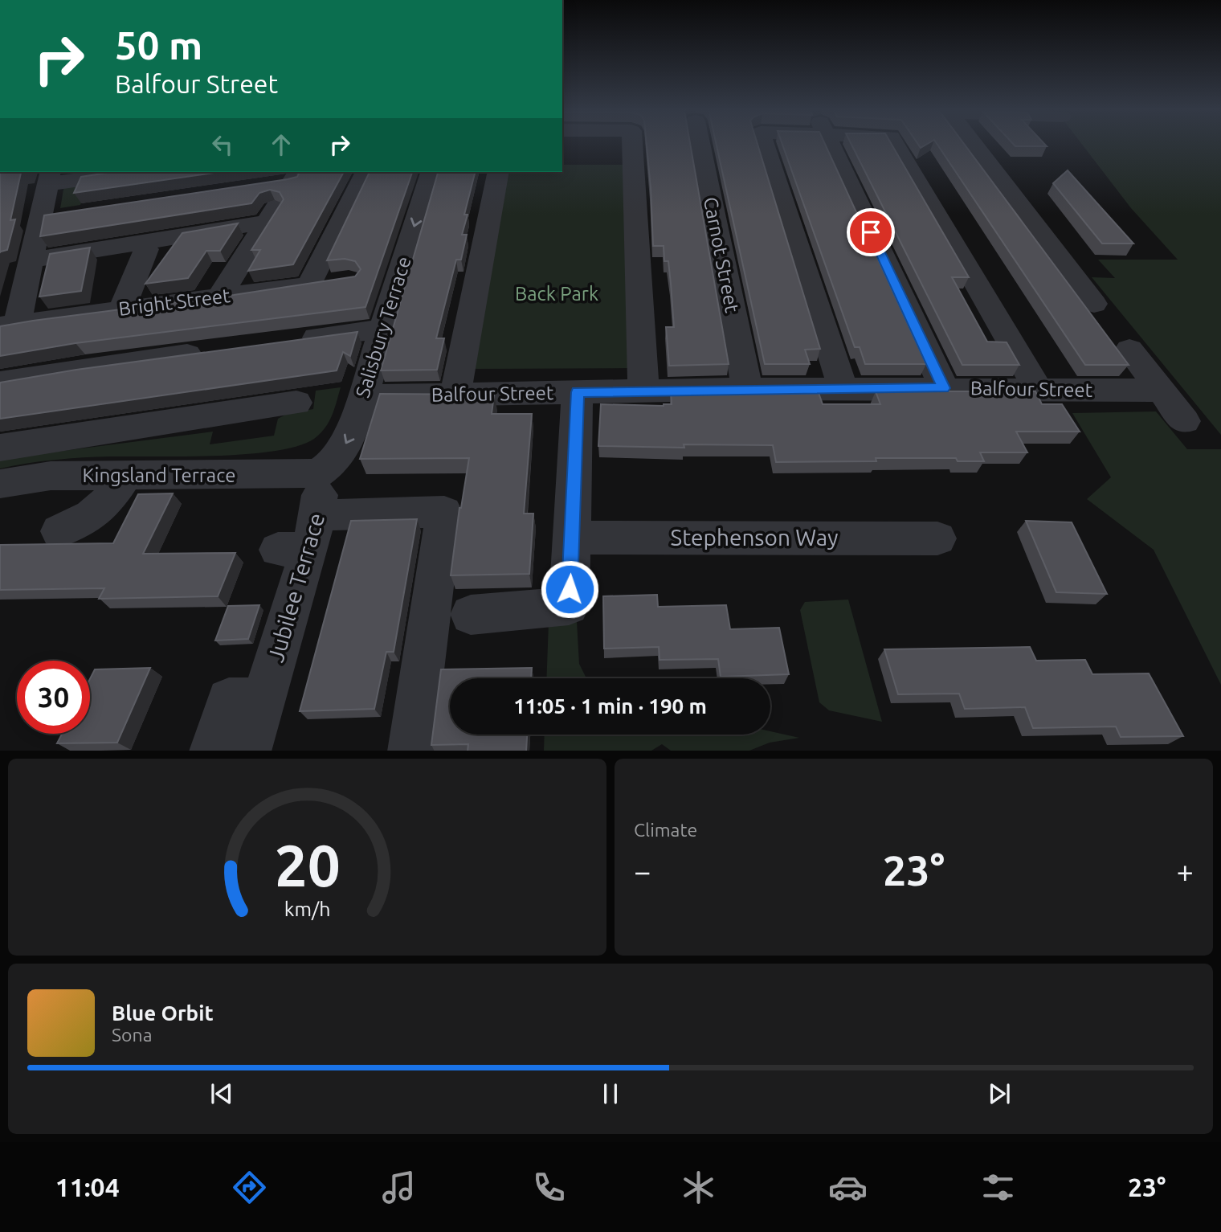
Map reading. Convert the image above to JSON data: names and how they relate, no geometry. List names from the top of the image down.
{
  "streets": {
    "street": [
      "Carnot Street",
      "Bright Street",
      "Salisbury Terrace",
      "Balfour Street",
      "Kingsland Terrace",
      "Stephenson Way",
      "Jubilee Terrace"
    ]
  },
  "crossings": [
    ["Carnot Street", "Balfour Street"],
    ["Salisbury Terrace", "Balfour Street"],
    ["Salisbury Terrace", "Kingsland Terrace"],
    ["Salisbury Terrace", "Jubilee Terrace"],
    ["Kingsland Terrace", "Jubilee Terrace"]
  ],
  "parks": ["Back Park"],
  "page": {
    "turn": ["50 m", "Balfour Street"],
    "limit": "30",
    "trip": "11:05 · 1 min · 190 m",
    "tile": "Climate",
    "heat": ["−", "23°", "+"],
    "song": ["Blue Orbit", "Sona"],
    "tabs": ["11:04", "23°"],
    "gauge": ["20", "km/h"]
  }
}
